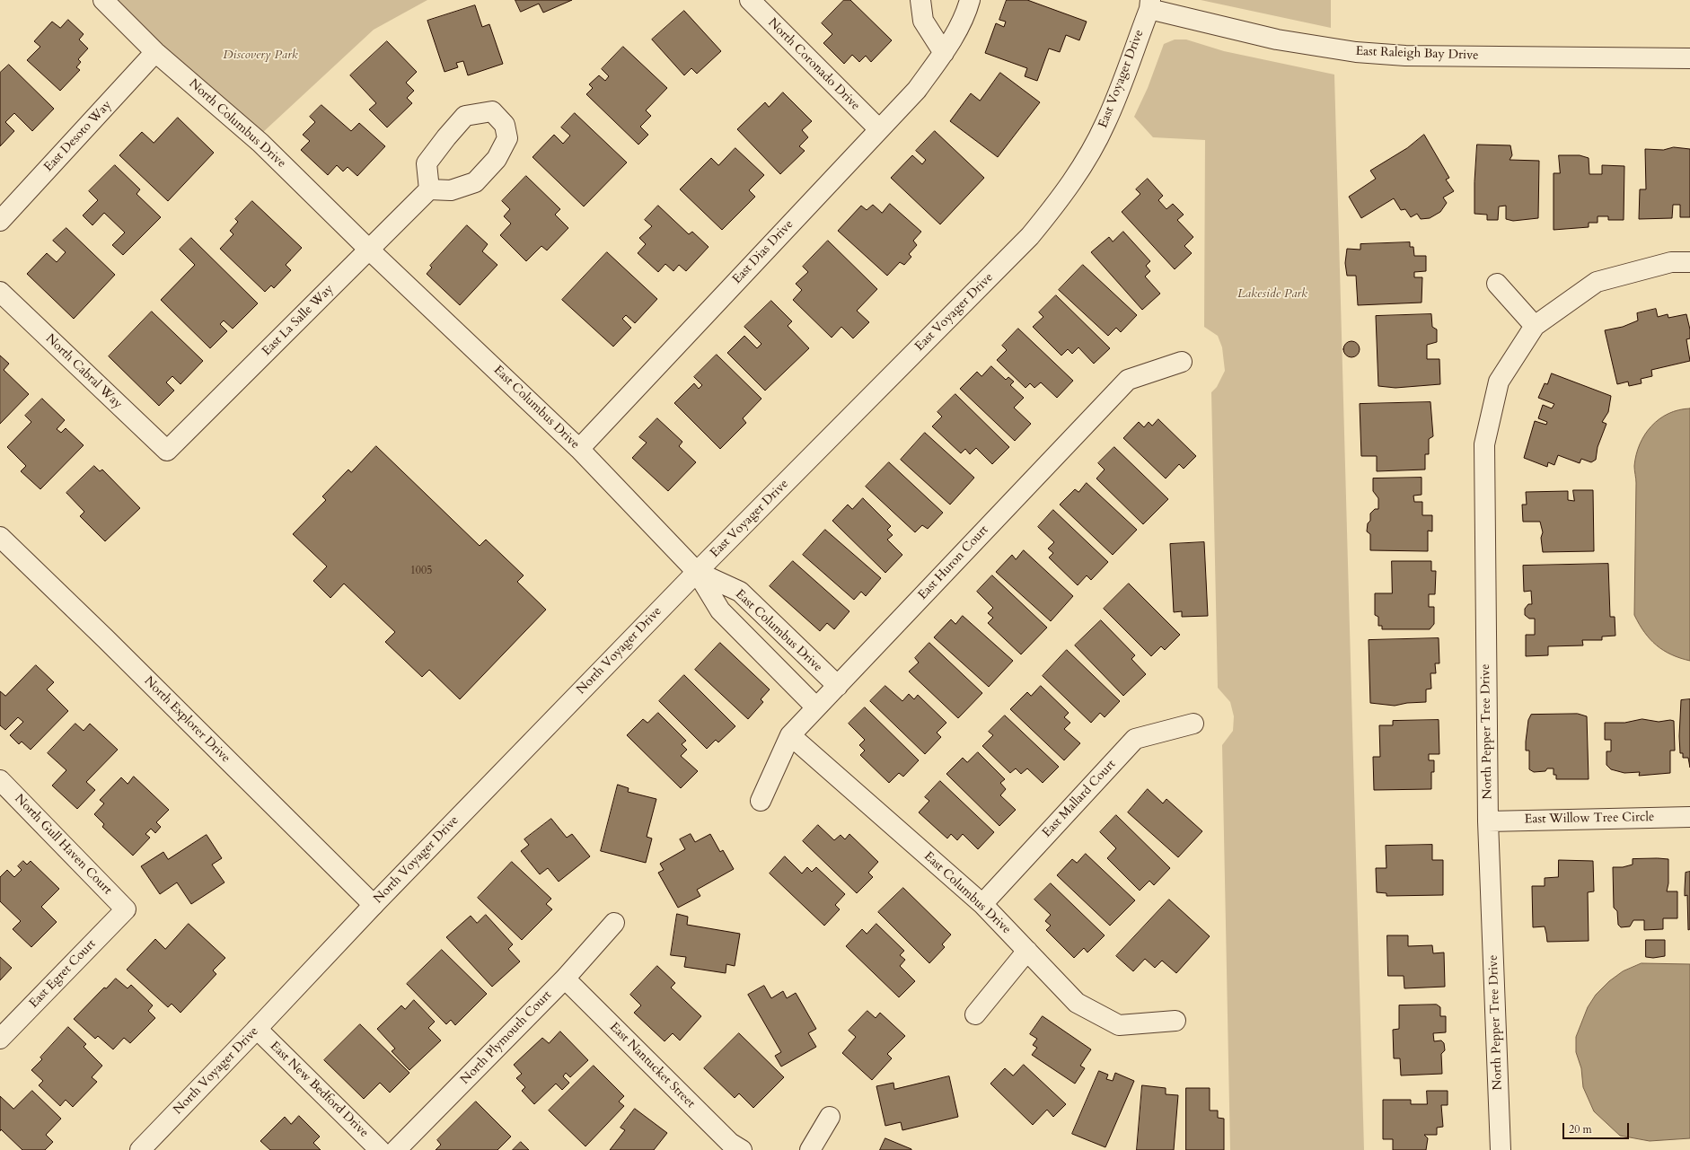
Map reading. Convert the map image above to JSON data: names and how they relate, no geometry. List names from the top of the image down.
{
  "streets": {
    "street": [
      "East Raleigh Bay Drive",
      "North Coronado Drive",
      "East Voyager Drive",
      "North Columbus Drive",
      "East Desoto Way",
      "East Dias Drive",
      "East La Salle Way",
      "North Cabral Way",
      "East Columbus Drive",
      "East Huron Court",
      "North Voyager Drive",
      "North Explorer Drive",
      "North Pepper Tree Drive",
      "East Mallard Court",
      "East Willow Tree Circle",
      "North Gull Haven Court",
      "East Egret Court",
      "North Plymouth Court",
      "East Nantucket Street",
      "East New Bedford Drive"
    ]
  },
  "crossings": [
    ["East Raleigh Bay Drive", "East Voyager Drive"],
    ["North Coronado Drive", "East Dias Drive"],
    ["East Voyager Drive", "East Columbus Drive"],
    ["East Voyager Drive", "North Voyager Drive"],
    ["North Columbus Drive", "East Desoto Way"],
    ["North Columbus Drive", "East La Salle Way"],
    ["North Columbus Drive", "East Columbus Drive"],
    ["East Dias Drive", "East Columbus Drive"],
    ["East La Salle Way", "North Cabral Way"],
    ["East La Salle Way", "East Columbus Drive"],
    ["East Columbus Drive", "East Huron Court"],
    ["East Columbus Drive", "North Voyager Drive"],
    ["East Columbus Drive", "East Mallard Court"],
    ["North Voyager Drive", "North Explorer Drive"],
    ["North Voyager Drive", "East New Bedford Drive"],
    ["North Pepper Tree Drive", "East Willow Tree Circle"],
    ["North Gull Haven Court", "East Egret Court"],
    ["North Plymouth Court", "East Nantucket Street"]
  ],
  "parks": ["Discovery Park", "Lakeside Park"],
  "house_numbers": ["1005"],
  "scale_bar": "20 m"
}
